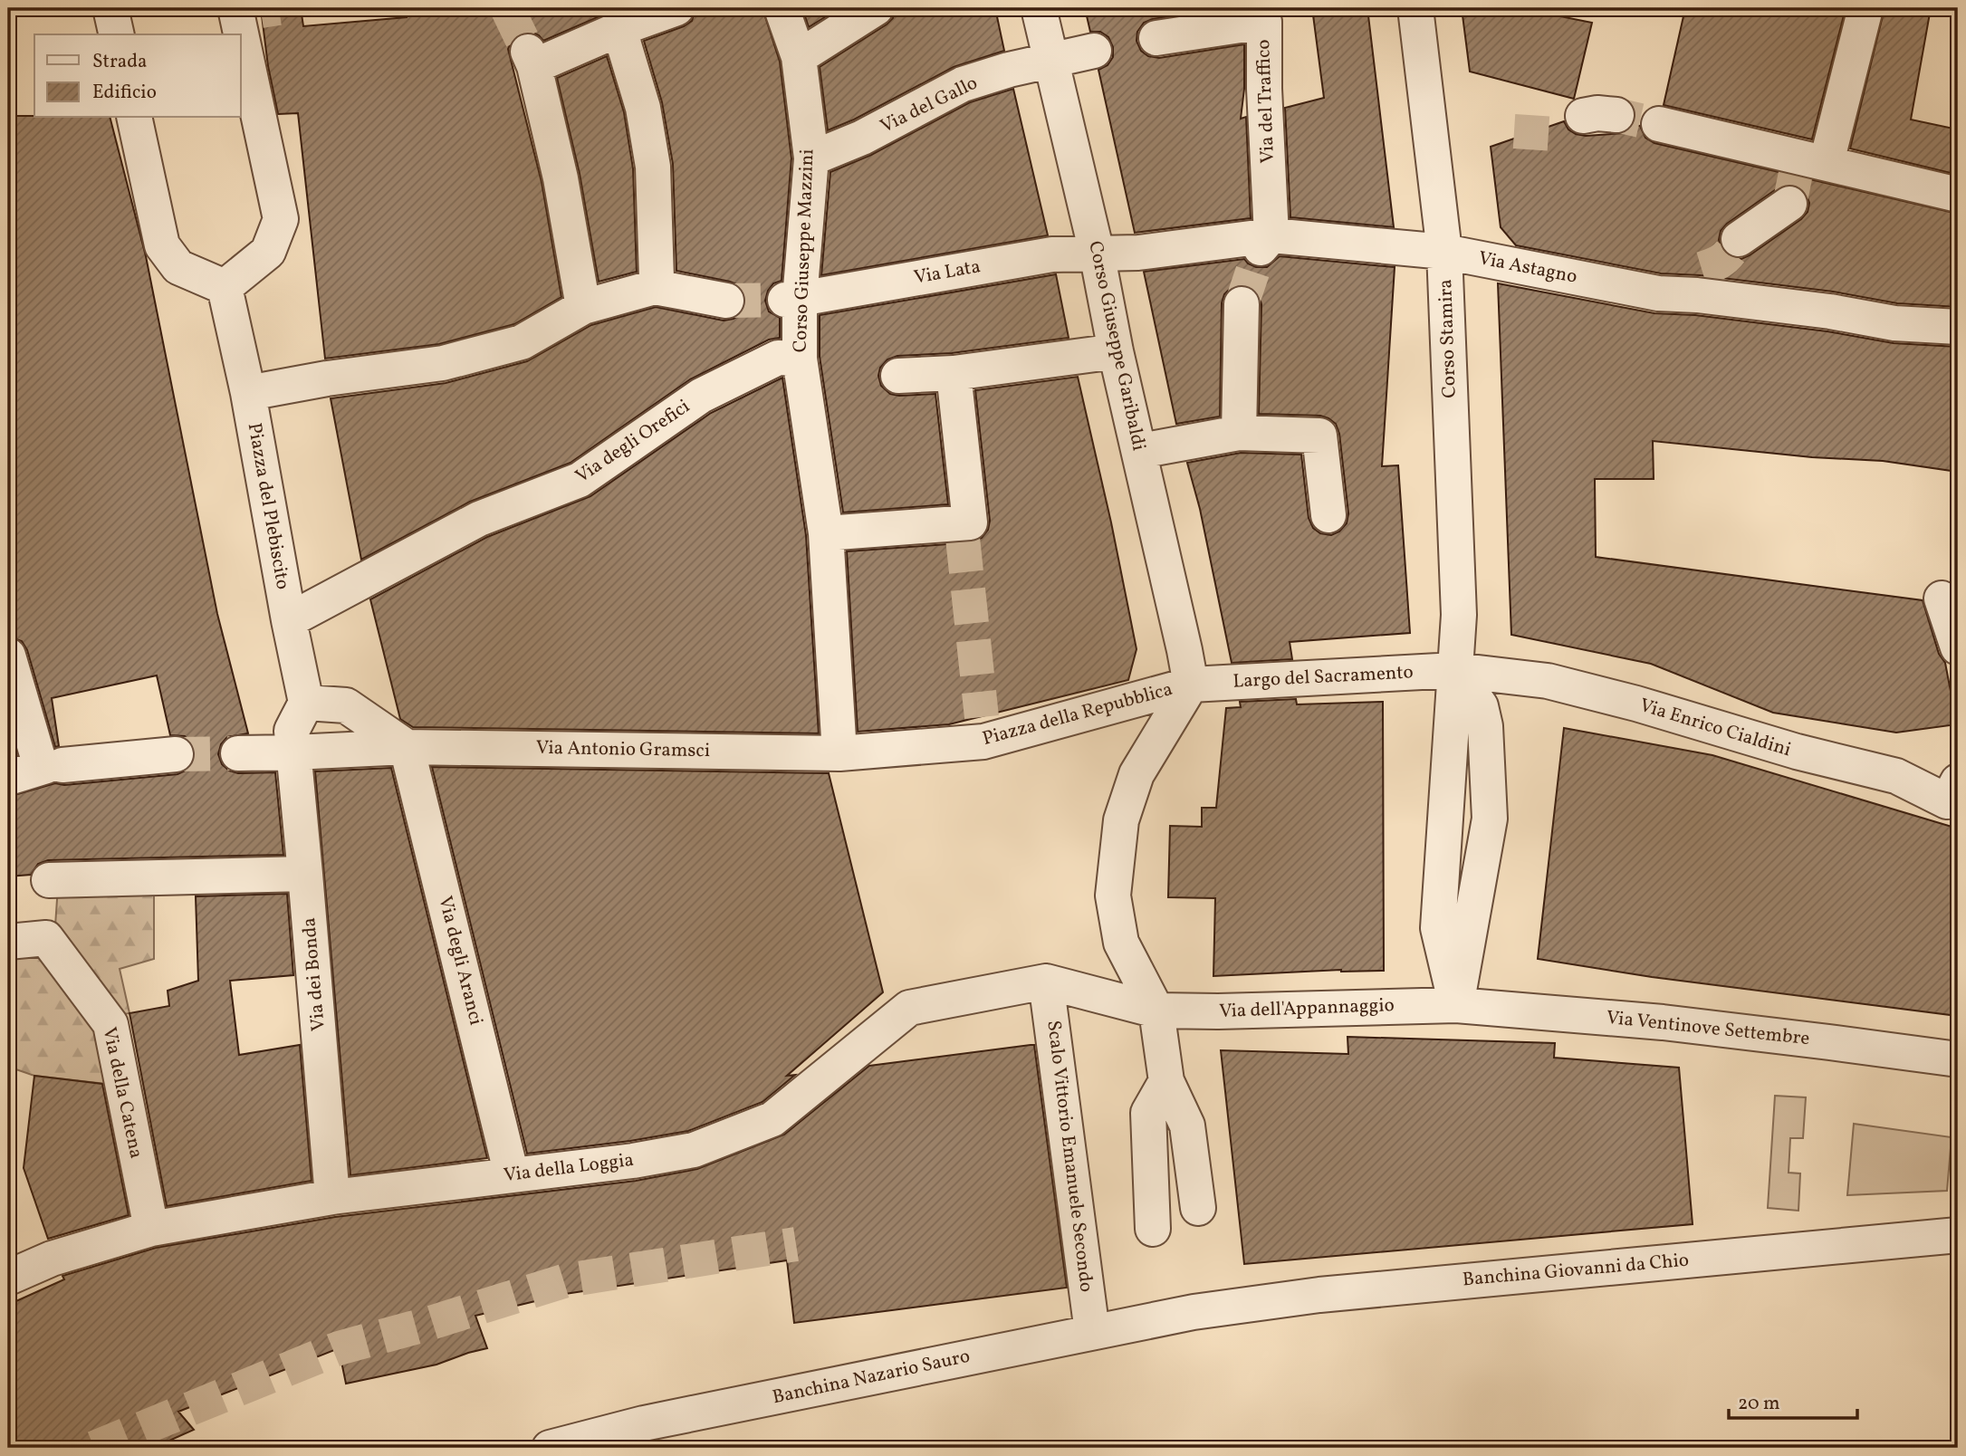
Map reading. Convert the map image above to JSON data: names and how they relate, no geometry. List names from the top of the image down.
{
  "streets": {
    "street": [
      "Via del Traffico",
      "Via del Gallo",
      "Corso Giuseppe Mazzini",
      "Via Astagno",
      "Via Lata",
      "Corso Stamira",
      "Corso Giuseppe Garibaldi",
      "Via degli Orefici",
      "Piazza del Plebiscito",
      "Largo del Sacramento",
      "Piazza della Repubblica",
      "Via Enrico Cialdini",
      "Via Antonio Gramsci",
      "Via degli Aranci",
      "Via dei Bonda",
      "Via dell'Appannaggio",
      "Via Ventinove Settembre",
      "Via della Catena",
      "Scalo Vittorio Emanuele Secondo",
      "Via della Loggia",
      "Banchina Giovanni da Chio",
      "Banchina Nazario Sauro"
    ]
  },
  "crossings": [
    ["Via del Traffico", "Via Astagno"],
    ["Via del Gallo", "Corso Giuseppe Mazzini"],
    ["Via del Gallo", "Corso Giuseppe Garibaldi"],
    ["Corso Giuseppe Mazzini", "Via Lata"],
    ["Corso Giuseppe Mazzini", "Via degli Orefici"],
    ["Corso Giuseppe Mazzini", "Piazza della Repubblica"],
    ["Corso Giuseppe Mazzini", "Via Antonio Gramsci"],
    ["Via Astagno", "Via Lata"],
    ["Via Astagno", "Corso Stamira"],
    ["Via Astagno", "Corso Giuseppe Garibaldi"],
    ["Via Lata", "Corso Giuseppe Garibaldi"],
    ["Corso Stamira", "Largo del Sacramento"],
    ["Corso Stamira", "Via Enrico Cialdini"],
    ["Corso Giuseppe Garibaldi", "Largo del Sacramento"],
    ["Corso Giuseppe Garibaldi", "Piazza della Repubblica"],
    ["Via degli Orefici", "Piazza del Plebiscito"],
    ["Largo del Sacramento", "Piazza della Repubblica"],
    ["Largo del Sacramento", "Via Enrico Cialdini"],
    ["Piazza della Repubblica", "Via Antonio Gramsci"],
    ["Piazza della Repubblica", "Via dell'Appannaggio"],
    ["Via Antonio Gramsci", "Via degli Aranci"],
    ["Via degli Aranci", "Via della Loggia"],
    ["Via dei Bonda", "Via della Loggia"],
    ["Via dell'Appannaggio", "Via Ventinove Settembre"],
    ["Via della Catena", "Via della Loggia"],
    ["Scalo Vittorio Emanuele Secondo", "Via della Loggia"],
    ["Scalo Vittorio Emanuele Secondo", "Banchina Nazario Sauro"],
    ["Banchina Giovanni da Chio", "Banchina Nazario Sauro"]
  ],
  "legend": ["Strada", "Edificio"],
  "scale_bar": "20 m"
}
